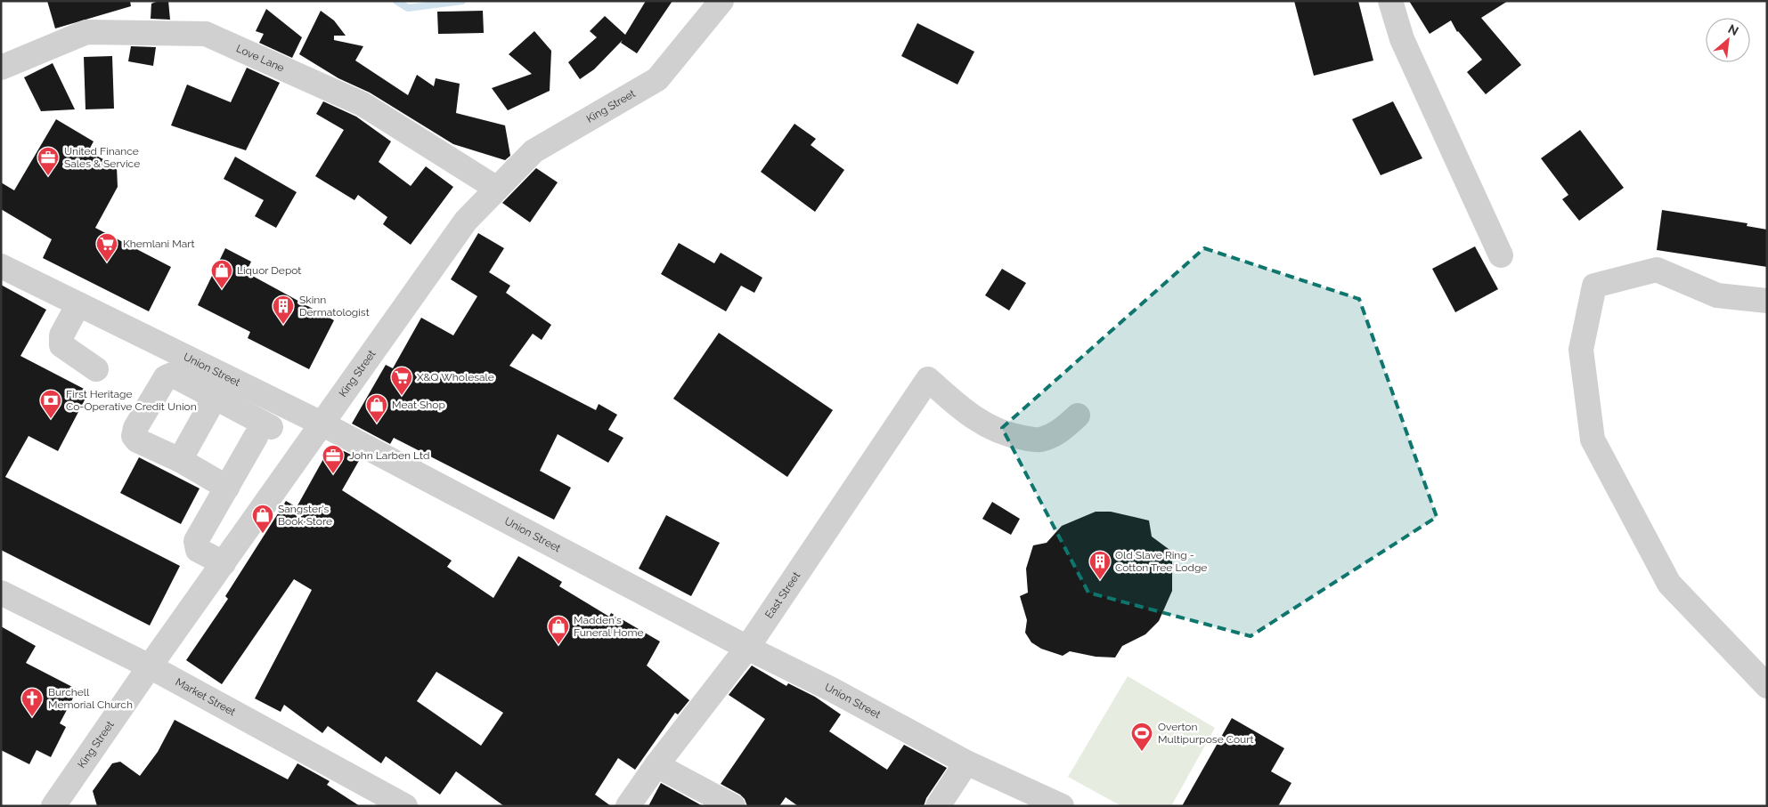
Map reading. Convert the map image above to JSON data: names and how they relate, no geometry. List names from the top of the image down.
{
  "streets": {
    "street": [
      "Love Lane",
      "King Street",
      "Union Street",
      "East Street",
      "Market Street"
    ]
  },
  "crossings": [
    ["Love Lane", "King Street"],
    ["King Street", "Union Street"],
    ["King Street", "Market Street"],
    ["Union Street", "East Street"]
  ],
  "places": {
    "office": ["United Finance Sales & Service", "John Larben Ltd"],
    "supermarket": ["Khemlani Mart", "X&Q Wholesale"],
    "shop": [
      "Liquor Depot",
      "Meat Shop",
      "Sangster's Book Store",
      "Madden's Funeral Home"
    ],
    "building": ["Skinn Dermatologist", "Old Slave Ring - Cotton Tree Lodge"],
    "bank": ["First Heritage Co-Operative Credit Union"],
    "church": ["Burchell Memorial Church"],
    "sports": ["Overton Multipurpose Court"]
  },
  "north": "top right"
}
